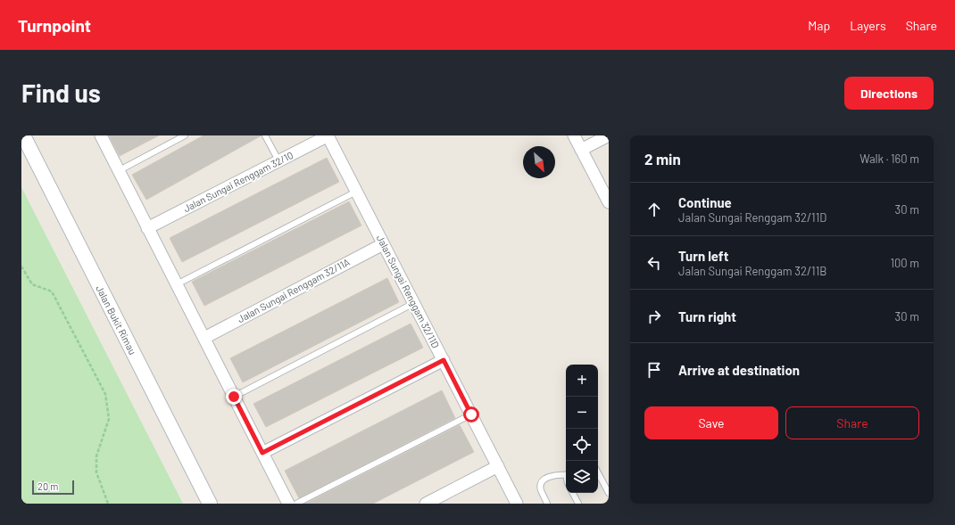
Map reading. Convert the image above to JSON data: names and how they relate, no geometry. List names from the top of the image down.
{
  "streets": {
    "street": [
      "Jalan Sungai Renggam 32/10",
      "Jalan Sungai Renggam 32/11A",
      "Jalan Sungai Renggam 32/11D",
      "Jalan Bukit Rimau"
    ]
  },
  "crossings": [
    ["Jalan Sungai Renggam 32/10", "Jalan Sungai Renggam 32/11D"],
    ["Jalan Sungai Renggam 32/11A", "Jalan Sungai Renggam 32/11D"]
  ],
  "scale_bar": "20 m",
  "north": "bottom right",
  "page": {
    "header": "Turnpoint",
    "nav": ["Map", "Layers", "Share"],
    "buttons": [
      "Directions",
      ["Save", "Share"]
    ],
    "title": "Find us",
    "heading": ["2 min", "Walk · 160 m"],
    "list": [
      ["Continue", "Jalan Sungai Renggam 32/11D", "30 m"],
      ["Turn left", "Jalan Sungai Renggam 32/11B", "100 m"],
      ["Turn right", "30 m"],
      "Arrive at destination"
    ],
    "map_buttons": ["+", "−"],
    "scale": "20 m"
  }
}
